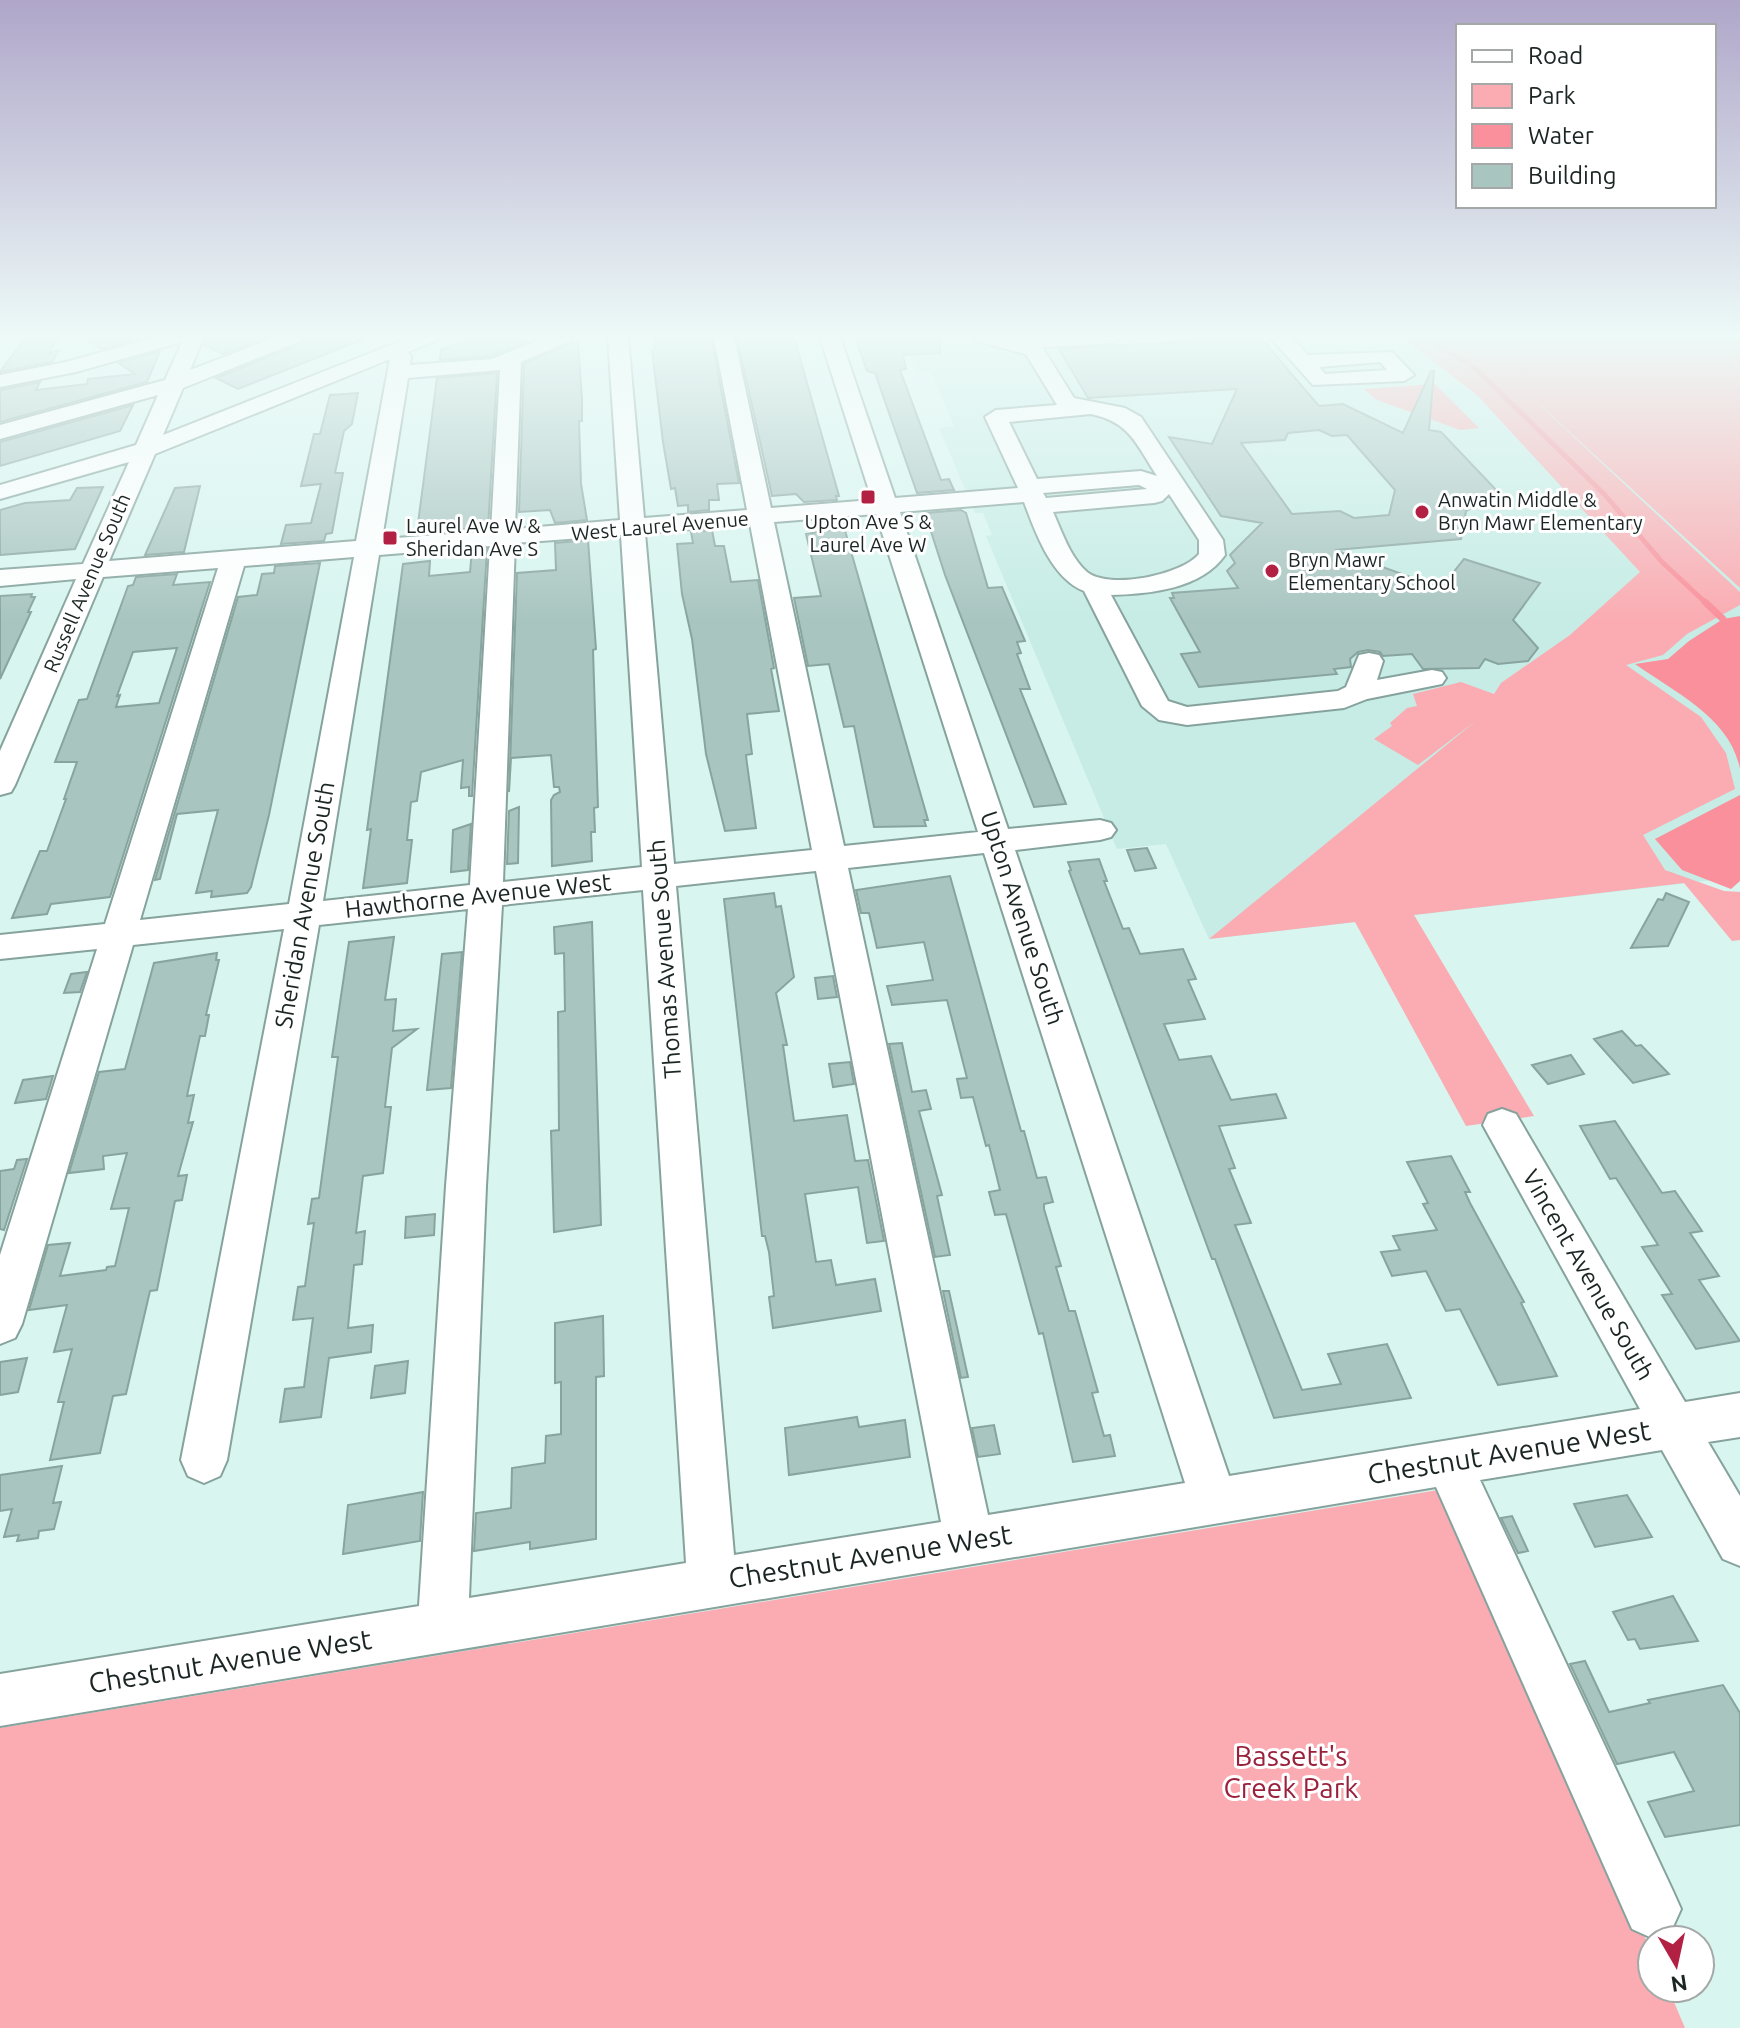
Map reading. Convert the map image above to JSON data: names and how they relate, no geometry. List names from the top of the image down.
{
  "streets": {
    "street": [
      "West Laurel Avenue",
      "Russell Avenue South",
      "Hawthorne Avenue West",
      "Sheridan Avenue South",
      "Upton Avenue South",
      "Thomas Avenue South",
      "Vincent Avenue South",
      "Chestnut Avenue West"
    ]
  },
  "crossings": [
    ["West Laurel Avenue", "Russell Avenue South"],
    ["West Laurel Avenue", "Sheridan Avenue South"],
    ["West Laurel Avenue", "Upton Avenue South"],
    ["West Laurel Avenue", "Thomas Avenue South"],
    ["Hawthorne Avenue West", "Sheridan Avenue South"],
    ["Hawthorne Avenue West", "Upton Avenue South"],
    ["Hawthorne Avenue West", "Thomas Avenue South"],
    ["Upton Avenue South", "Chestnut Avenue West"],
    ["Thomas Avenue South", "Chestnut Avenue West"],
    ["Vincent Avenue South", "Chestnut Avenue West"]
  ],
  "parks": ["Bassett's Creek Park"],
  "places": {
    "transit": ["Upton Ave S & Laurel Ave W", "Laurel Ave W & Sheridan Ave S"],
    "other": ["Anwatin Middle & Bryn Mawr Elementary", "Bryn Mawr Elementary School"]
  },
  "legend": [
    "Road",
    "Park",
    "Water",
    "Building"
  ],
  "north": "bottom"
}
